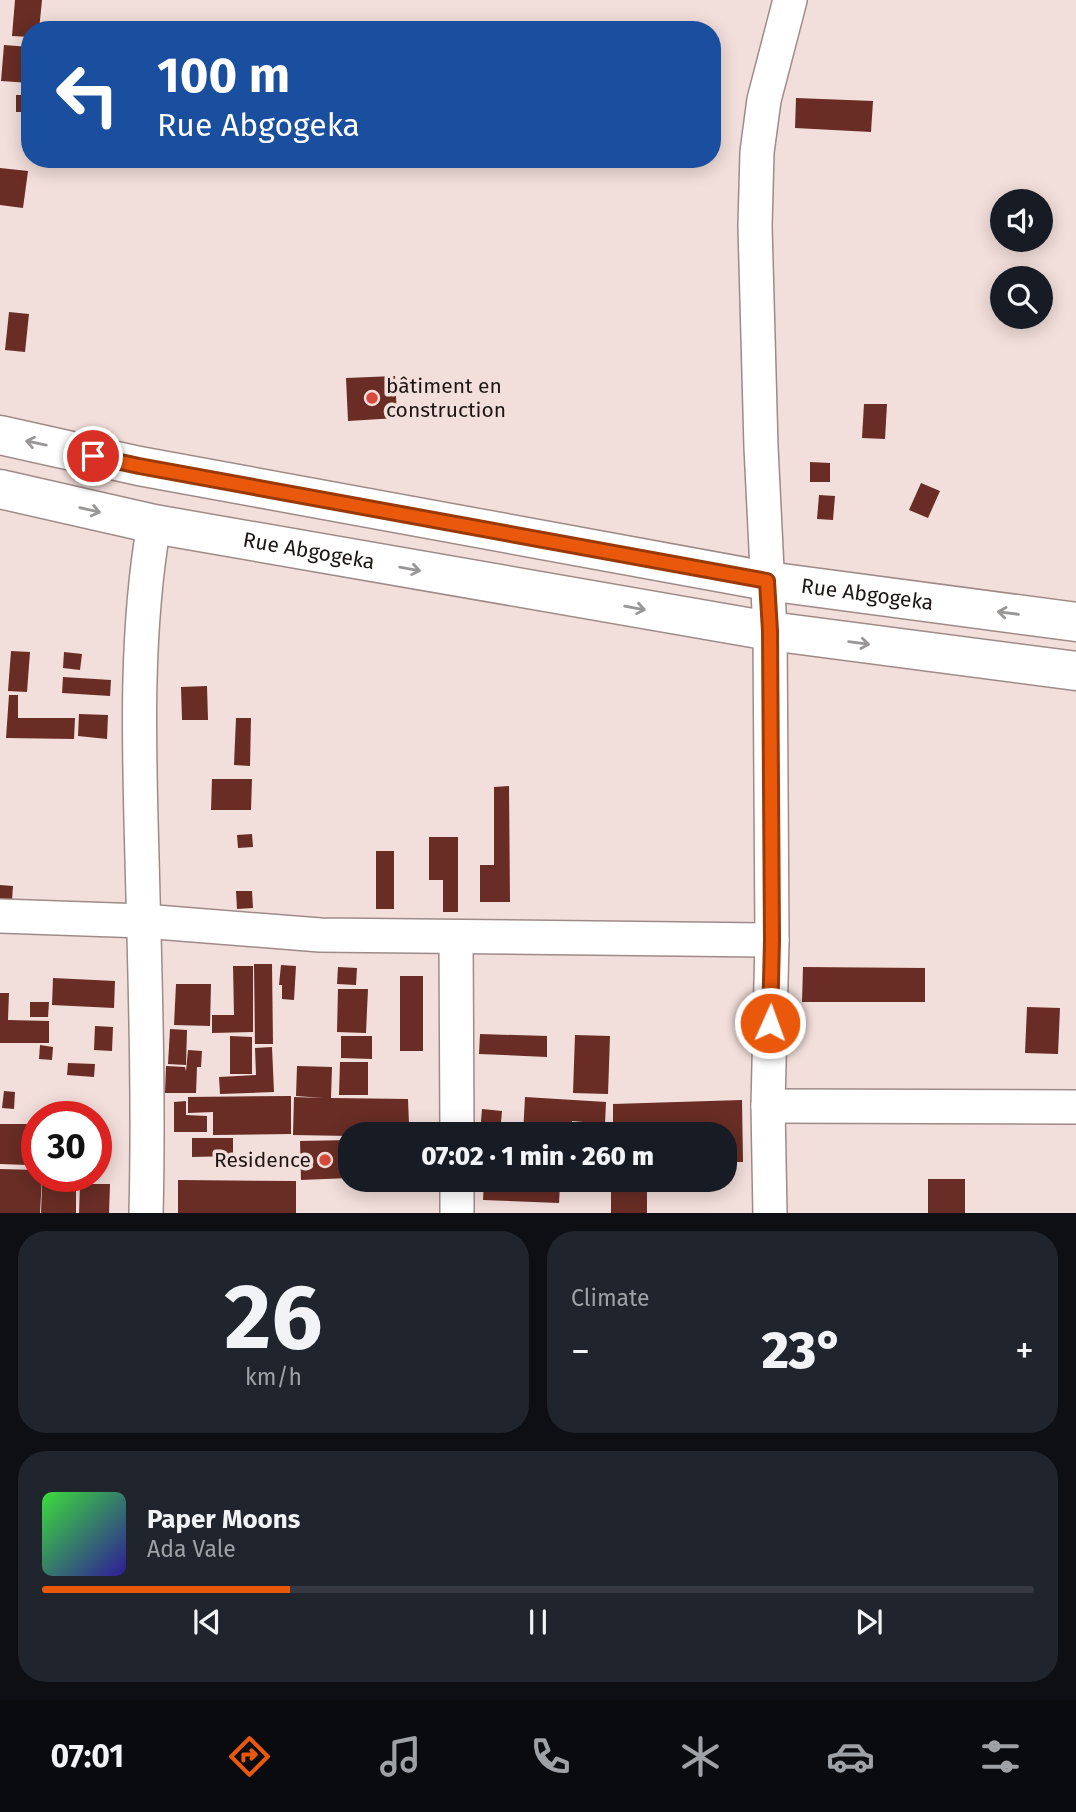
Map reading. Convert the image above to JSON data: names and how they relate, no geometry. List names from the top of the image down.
{
  "streets": {
    "main road": ["Rue Abgogeka"]
  },
  "places": ["bâtiment en construction", "Residence"],
  "page": {
    "turn": ["100 m", "Rue Abgogeka"],
    "limit": "30",
    "trip": "07:02 · 1 min · 260 m",
    "tile": [
      ["26", "km/h"],
      "Climate"
    ],
    "heat": ["−", "23°", "+"],
    "song": ["Paper Moons", "Ada Vale"],
    "tabs": "07:01"
  }
}
